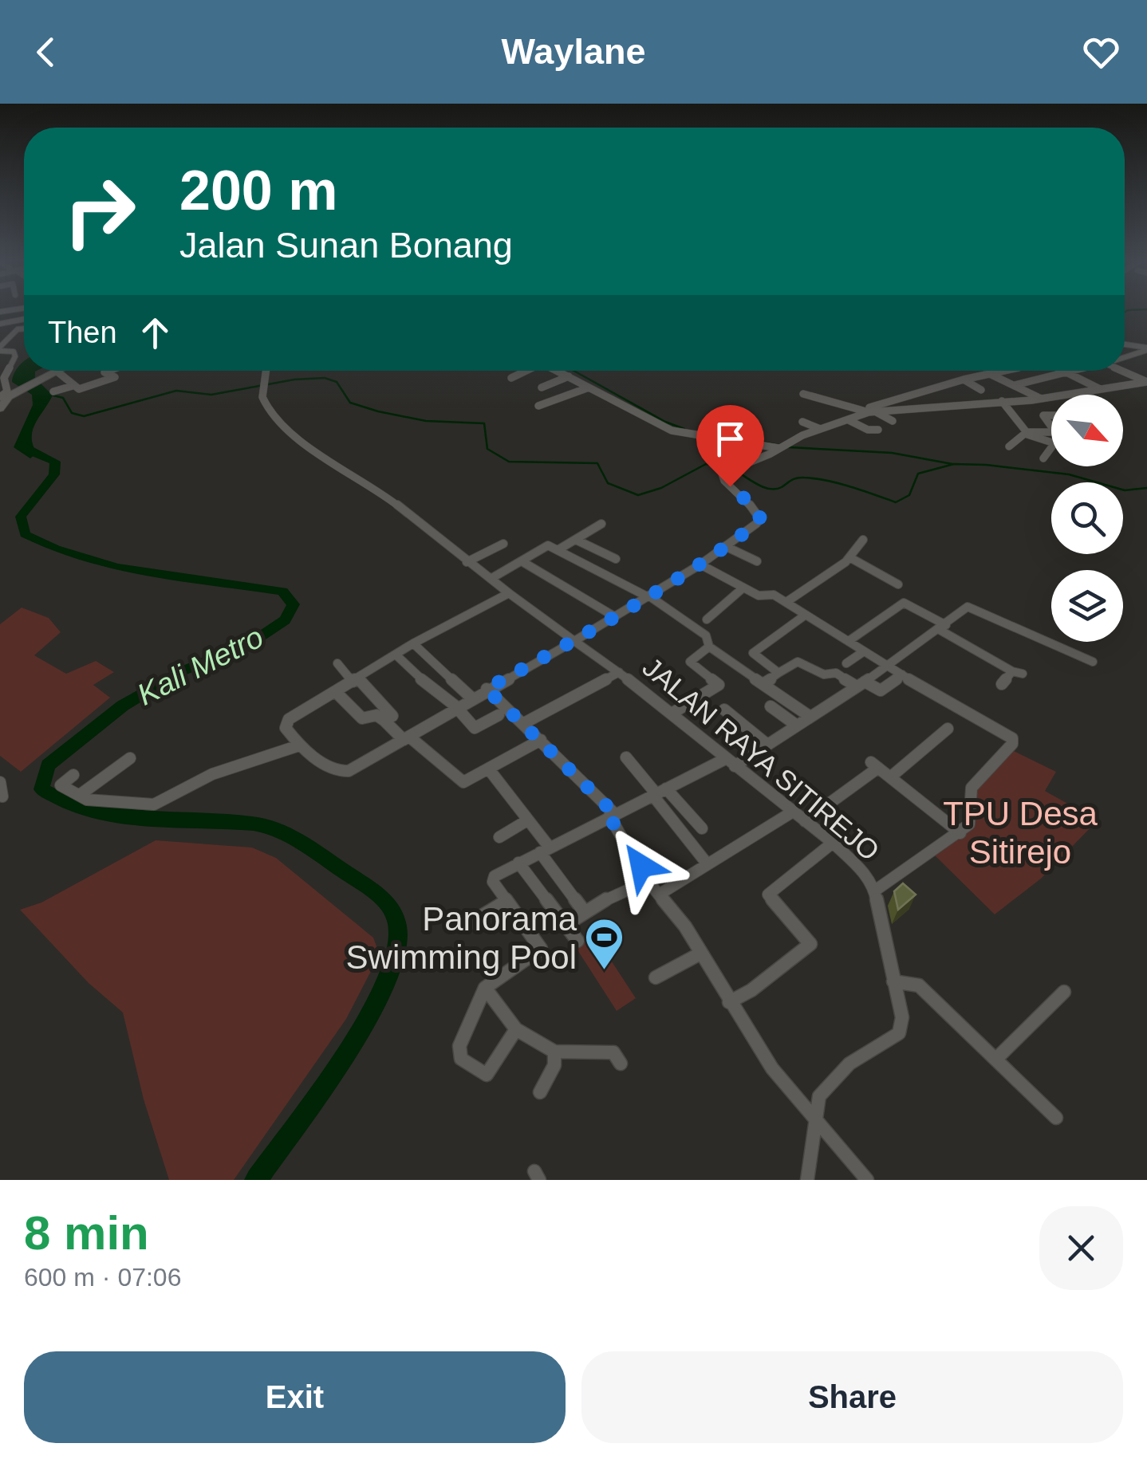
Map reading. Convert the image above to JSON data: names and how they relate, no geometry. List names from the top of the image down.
{
  "streets": {
    "street": ["JALAN RAYA SITIREJO"]
  },
  "water": ["Kali Metro"],
  "parks": ["TPU Desa Sitirejo"],
  "places": {
    "sports": ["Panorama Swimming Pool"]
  },
  "north": "bottom right",
  "page": {
    "header": "Waylane",
    "turn": ["200 m", "Jalan Sunan Bonang"],
    "then": "Then",
    "heading": ["8 min", "600 m · 07:06"],
    "buttons": ["Exit", "Share"]
  }
}
